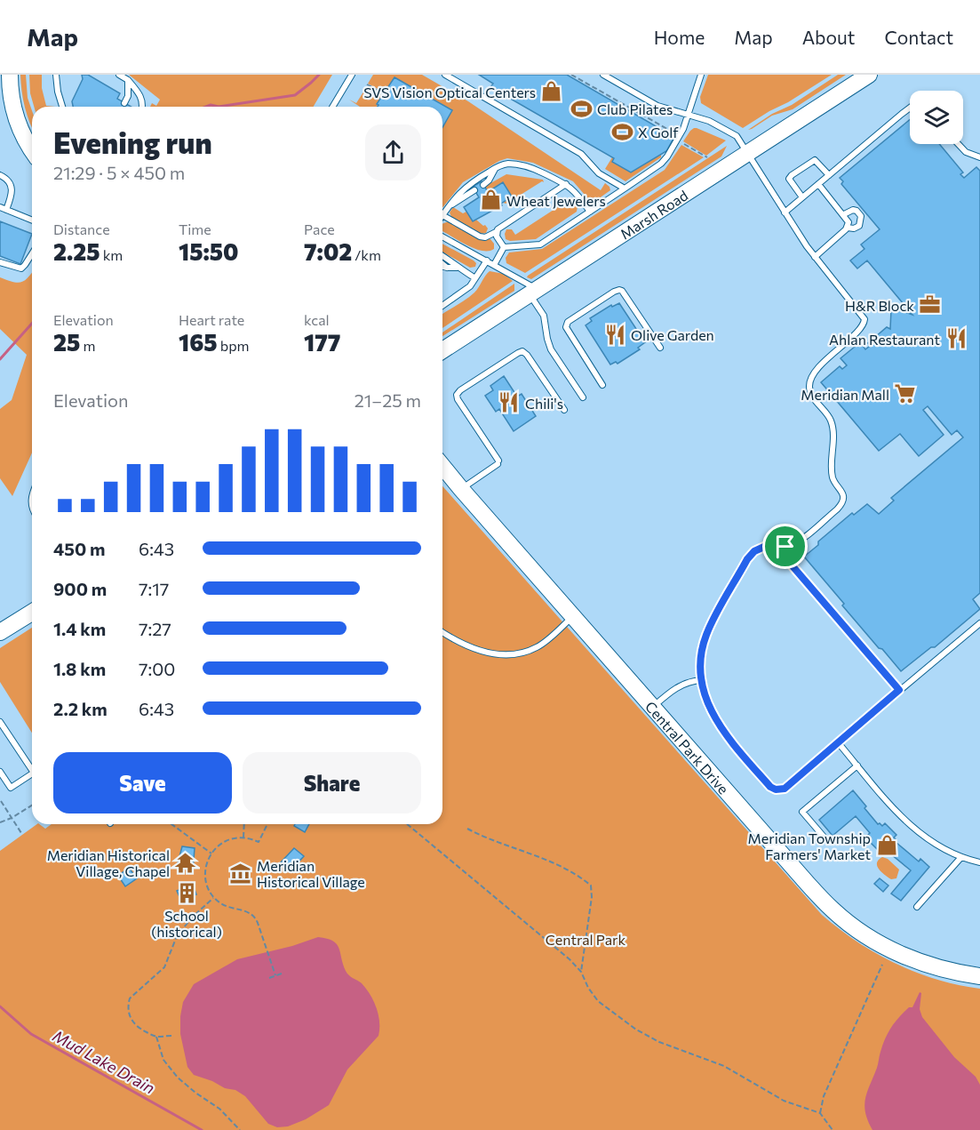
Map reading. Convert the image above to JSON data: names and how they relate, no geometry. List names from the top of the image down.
{
  "streets": {
    "street": ["Marsh Road", "Central Park Drive"]
  },
  "water": ["Mud Lake Drain"],
  "parks": ["Central Park"],
  "places": {
    "shop": ["SVS Vision Optical Centers", "Wheat Jewelers", "Meridian Township Farmers' Market"],
    "sports": ["Club Pilates", "X Golf"],
    "office": ["H&R Block"],
    "restaurant": ["Olive Garden", "Ahlan Restaurant", "Chili's"],
    "supermarket": ["Meridian Mall"],
    "temple": ["Meridian Historical Village, Chapel"],
    "museum": ["Meridian Historical Village"],
    "building": ["School (historical)"]
  },
  "page": {
    "header": "Map",
    "nav": [
      "Home",
      "Map",
      "About",
      "Contact"
    ],
    "heading": ["Evening run", "21:29 · 5 × 450 m"],
    "stats": [
      ["Distance", "2.25 km"],
      ["Time", "15:50"],
      ["Pace", "7:02 /km"],
      ["Elevation", "25 m"],
      ["Heart rate", "165 bpm"],
      ["kcal", "177"]
    ],
    "chart": ["Elevation", "21–25 m"],
    "list": [
      {
        "name": "450 m",
        "note": "6:43"
      },
      {
        "name": "900 m",
        "note": "7:17"
      },
      {
        "name": "1.4 km",
        "note": "7:27"
      },
      {
        "name": "1.8 km",
        "note": "7:00"
      },
      {
        "name": "2.2 km",
        "note": "6:43"
      }
    ],
    "buttons": ["Save", "Share"]
  }
}
